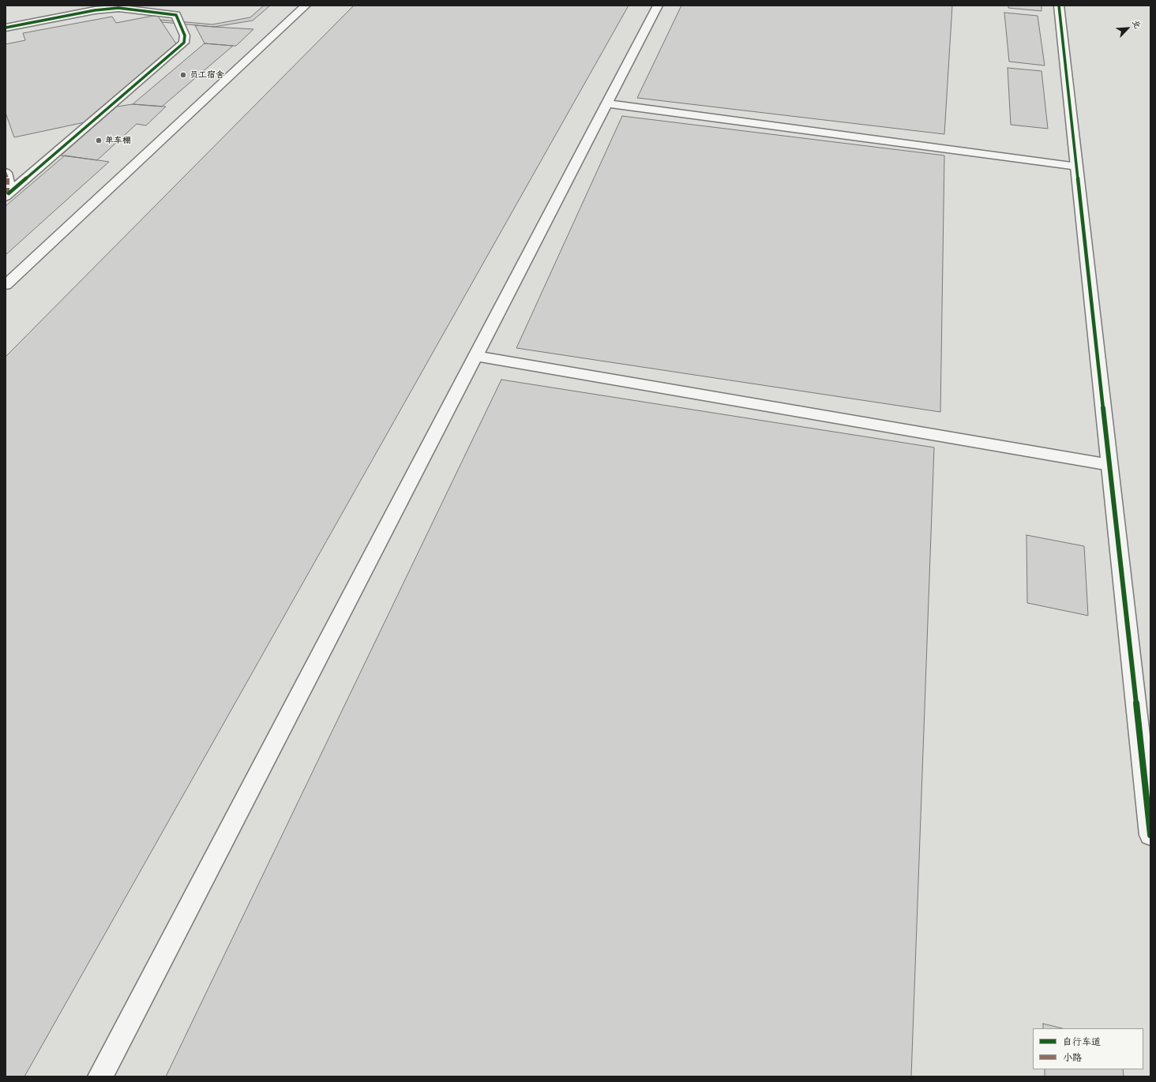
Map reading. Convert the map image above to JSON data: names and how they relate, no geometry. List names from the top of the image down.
{
  "places": ["员工宿舍", "单车棚"],
  "legend": ["自行车道", "小路"],
  "north": "top right"
}
